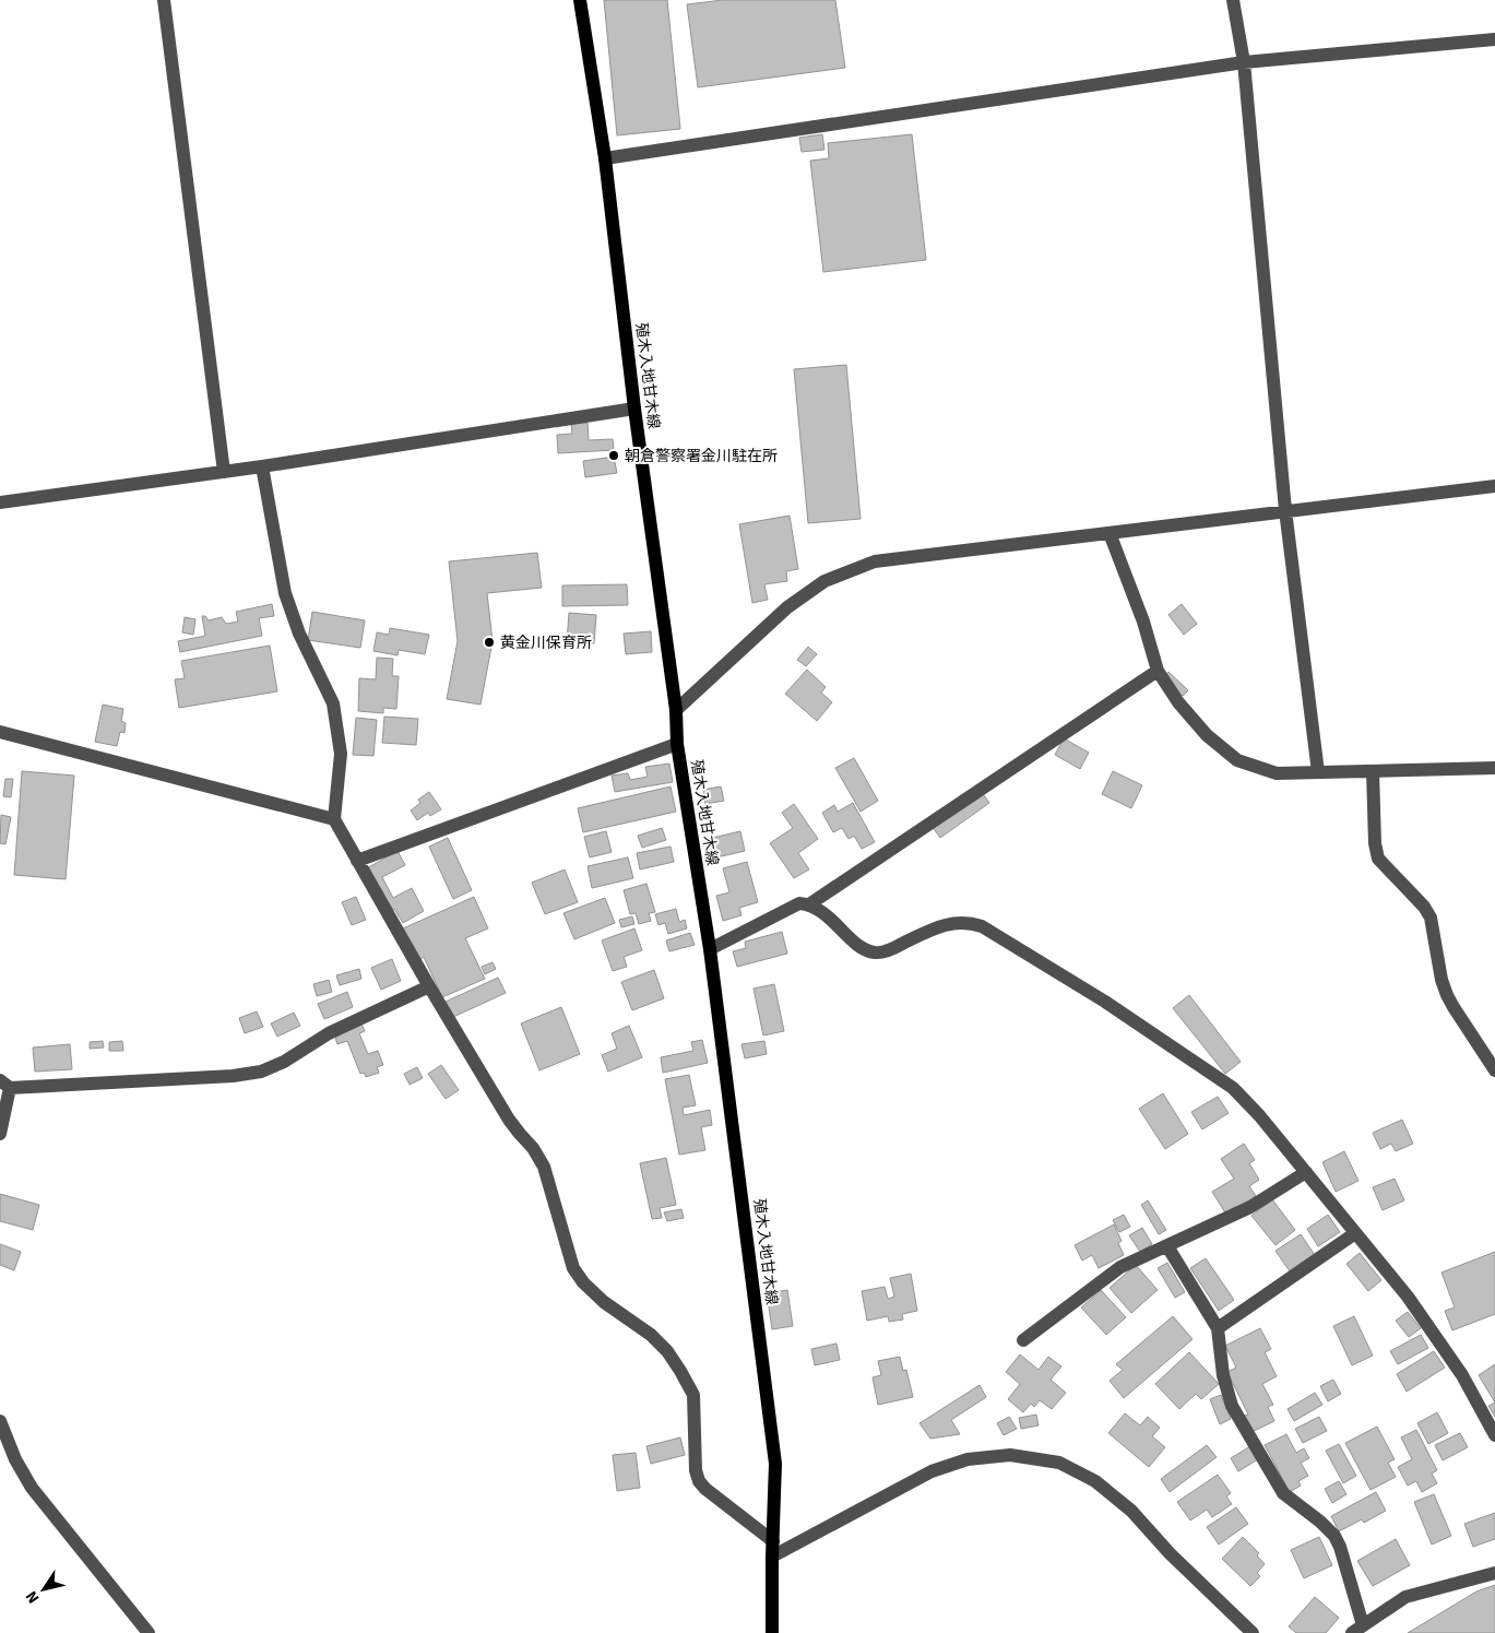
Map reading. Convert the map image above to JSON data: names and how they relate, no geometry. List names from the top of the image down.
{
  "streets": {
    "main road": ["殖木入地甘木線"]
  },
  "places": ["朝倉警察署金川駐在所", "黄金川保育所"],
  "north": "bottom left"
}
